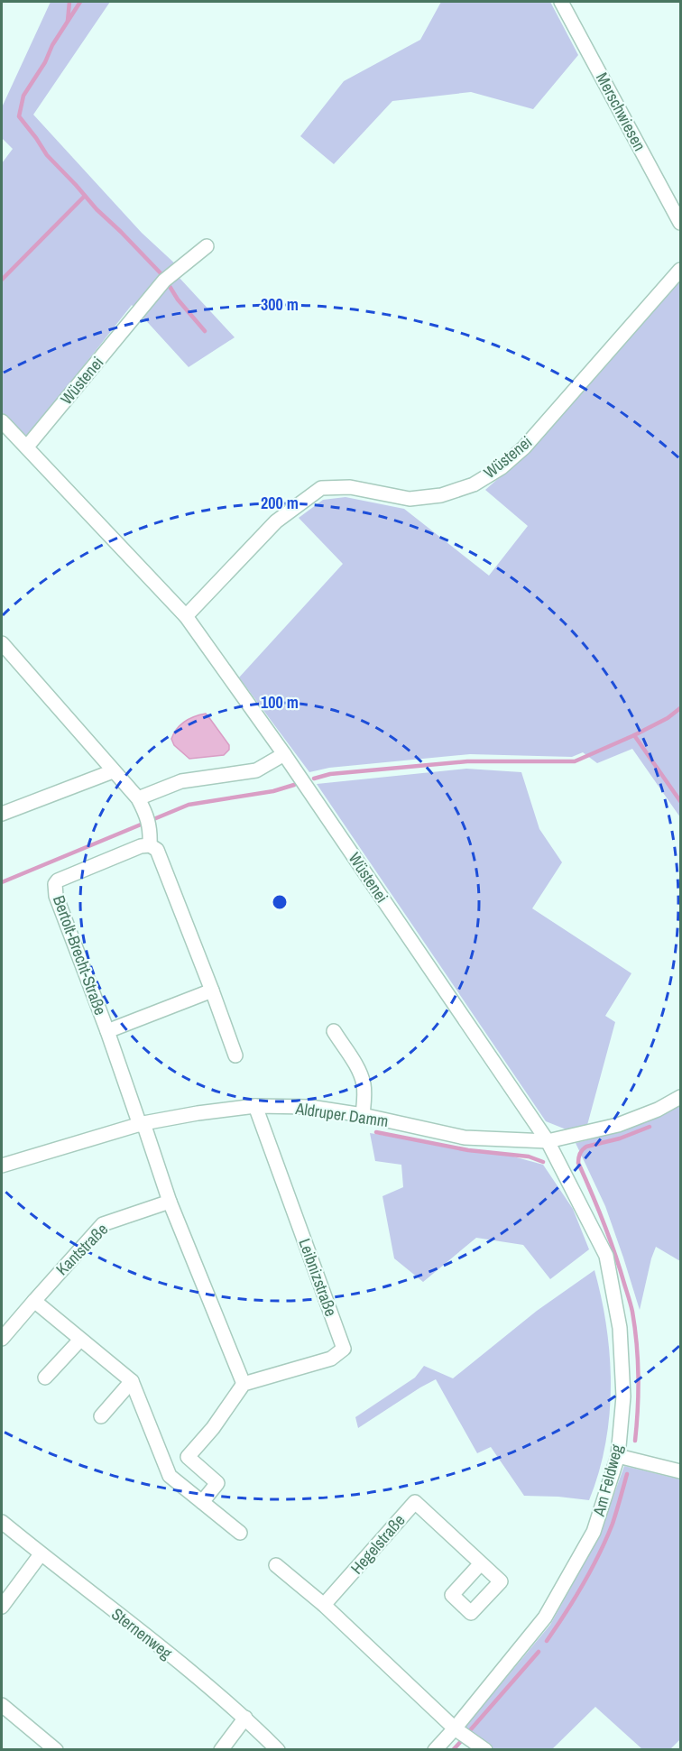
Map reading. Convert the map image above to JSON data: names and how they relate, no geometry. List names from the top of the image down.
{
  "streets": {
    "street": [
      "Merschwiesen",
      "Wüstenei",
      "Bertolt-Brecht-Straße",
      "Aldruper Damm",
      "Kantstraße",
      "Leibnizstraße",
      "Am Feldweg",
      "Hegelstraße",
      "Sternenweg"
    ]
  },
  "crossings": [
    ["Wüstenei", "Aldruper Damm"],
    ["Wüstenei", "Am Feldweg"],
    ["Bertolt-Brecht-Straße", "Aldruper Damm"],
    ["Aldruper Damm", "Leibnizstraße"],
    ["Aldruper Damm", "Am Feldweg"]
  ],
  "rings": ["300 m", "200 m", "100 m"]
}
